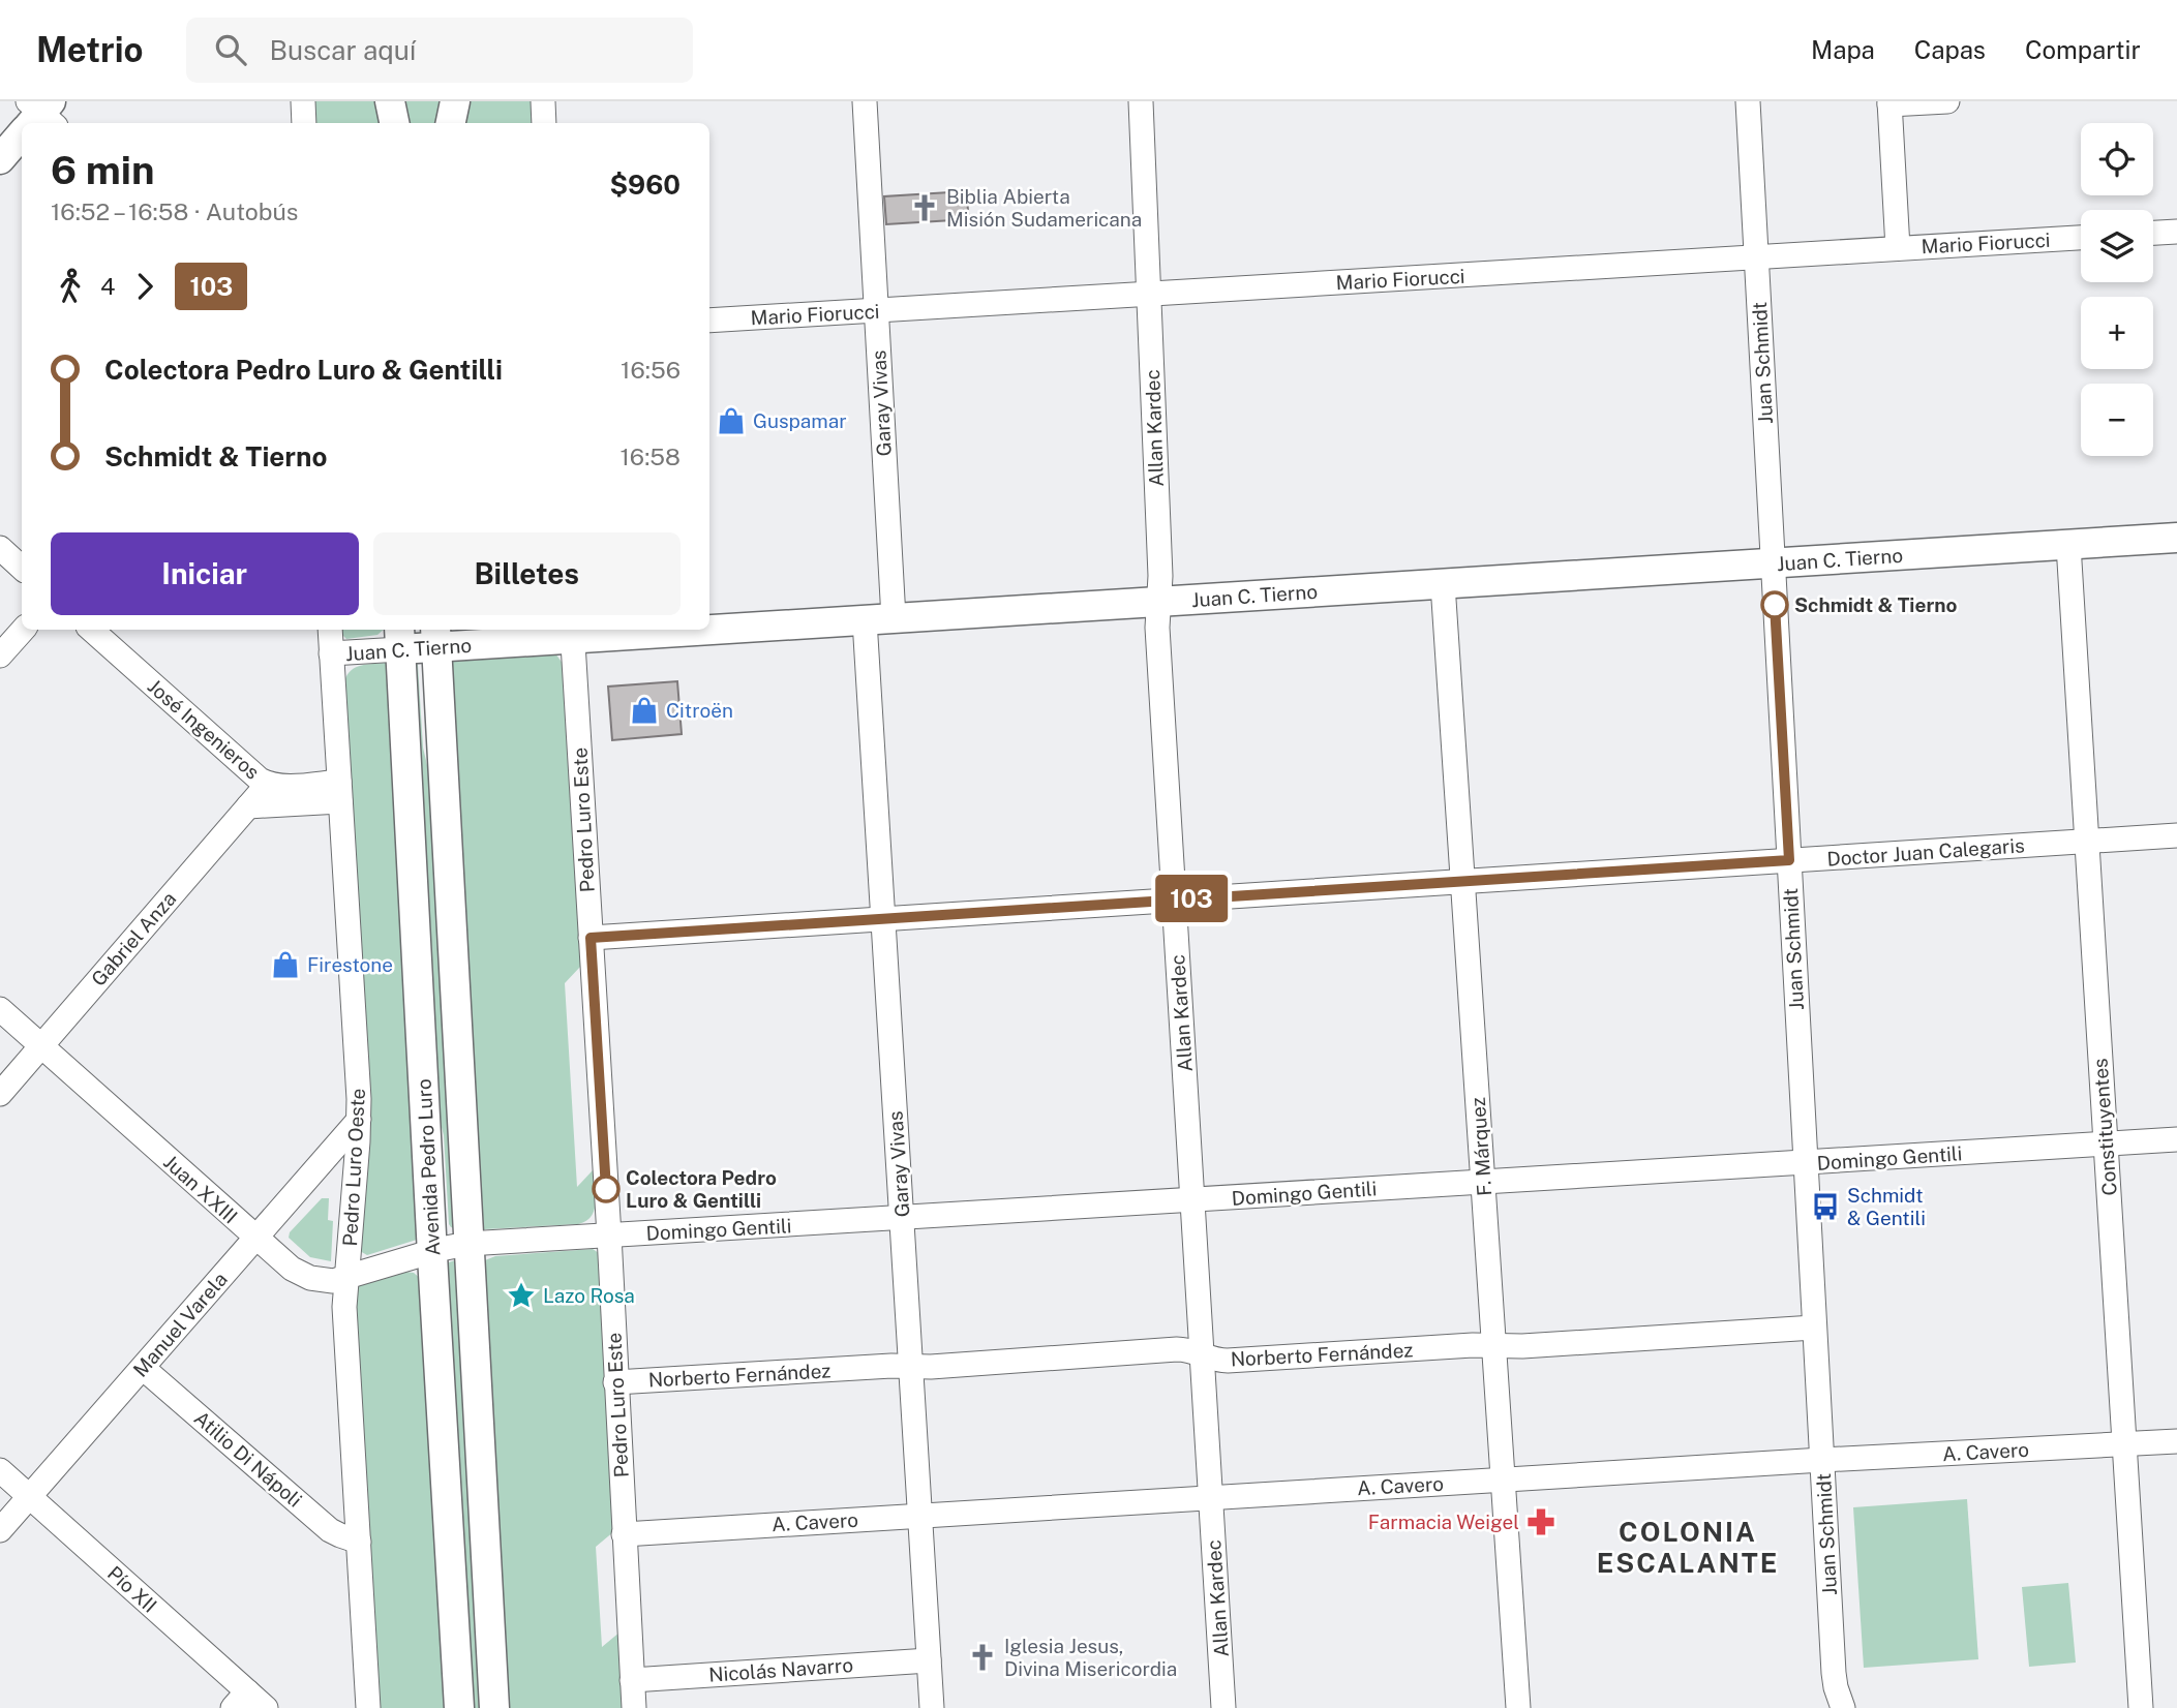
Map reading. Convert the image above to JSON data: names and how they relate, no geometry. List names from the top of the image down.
{
  "streets": {
    "main road": ["Juan C. Tierno", "Avenida Pedro Luro"],
    "street": [
      "Mario Fiorucci",
      "Juan Schmidt",
      "Garay Vivas",
      "Allan Kardec",
      "José Ingenieros",
      "Pedro Luro Este",
      "Doctor Juan Calegaris",
      "Gabriel Anza",
      "Constituyentes",
      "F. Márquez",
      "Domingo Gentili",
      "Pedro Luro Oeste",
      "Juan XXIII",
      "Manuel Varela",
      "Norberto Fernández",
      "A. Cavero",
      "Atilio Di Nápoli",
      "Pío XII",
      "Nicolás Navarro"
    ]
  },
  "crossings": [
    ["Mario Fiorucci", "Juan Schmidt"],
    ["Mario Fiorucci", "Garay Vivas"],
    ["Mario Fiorucci", "Allan Kardec"],
    ["Juan Schmidt", "Juan C. Tierno"],
    ["Juan Schmidt", "Doctor Juan Calegaris"],
    ["Juan Schmidt", "Domingo Gentili"],
    ["Juan Schmidt", "Norberto Fernández"],
    ["Juan Schmidt", "A. Cavero"],
    ["Garay Vivas", "Juan C. Tierno"],
    ["Garay Vivas", "Doctor Juan Calegaris"],
    ["Garay Vivas", "Domingo Gentili"],
    ["Garay Vivas", "Norberto Fernández"],
    ["Garay Vivas", "A. Cavero"],
    ["Garay Vivas", "Nicolás Navarro"],
    ["Allan Kardec", "Juan C. Tierno"],
    ["Allan Kardec", "Doctor Juan Calegaris"],
    ["Allan Kardec", "Domingo Gentili"],
    ["Allan Kardec", "Norberto Fernández"],
    ["Allan Kardec", "A. Cavero"],
    ["Juan C. Tierno", "Pedro Luro Este"],
    ["Juan C. Tierno", "Constituyentes"],
    ["Juan C. Tierno", "F. Márquez"],
    ["Juan C. Tierno", "Pedro Luro Oeste"],
    ["Juan C. Tierno", "Avenida Pedro Luro"],
    ["José Ingenieros", "Gabriel Anza"],
    ["José Ingenieros", "Pedro Luro Oeste"],
    ["Pedro Luro Este", "Doctor Juan Calegaris"],
    ["Pedro Luro Este", "Domingo Gentili"],
    ["Pedro Luro Este", "Norberto Fernández"],
    ["Pedro Luro Este", "A. Cavero"],
    ["Pedro Luro Este", "Nicolás Navarro"],
    ["Doctor Juan Calegaris", "Constituyentes"],
    ["Doctor Juan Calegaris", "F. Márquez"],
    ["Gabriel Anza", "Juan XXIII"],
    ["Constituyentes", "Domingo Gentili"],
    ["Constituyentes", "A. Cavero"],
    ["F. Márquez", "Domingo Gentili"],
    ["F. Márquez", "Norberto Fernández"],
    ["F. Márquez", "A. Cavero"],
    ["Domingo Gentili", "Avenida Pedro Luro"],
    ["Domingo Gentili", "Juan XXIII"],
    ["Pedro Luro Oeste", "Juan XXIII"],
    ["Pedro Luro Oeste", "Manuel Varela"],
    ["Pedro Luro Oeste", "Atilio Di Nápoli"],
    ["Avenida Pedro Luro", "Juan XXIII"],
    ["Juan XXIII", "Manuel Varela"],
    ["Manuel Varela", "Atilio Di Nápoli"],
    ["Manuel Varela", "Pío XII"]
  ],
  "districts": ["COLONIA ESCALANTE"],
  "places": {
    "church": ["Biblia Abierta Misión Sudamericana", "Iglesia Jesus, Divina Misericordia"],
    "shop": ["Guspamar", "Citroën", "Firestone"],
    "other": ["Schmidt & Tierno", "Colectora Pedro Luro & Gentilli"],
    "bus stop": ["Schmidt & Gentili"],
    "place": ["Lazo Rosa"],
    "pharmacy": ["Farmacia Weigel"]
  },
  "lines": ["bus line 103"],
  "page": {
    "header": "Metrio",
    "search": "Buscar aquí",
    "nav": ["Mapa", "Capas", "Compartir"],
    "on_map": "103",
    "map_buttons": ["+", "−"],
    "heading": ["6 min", "16:52 – 16:58 · Autobús", "$960"],
    "legs": ["4", "103"],
    "list": [
      {
        "name": "Colectora Pedro Luro & Gentilli",
        "value": "16:56"
      },
      {
        "name": "Schmidt & Tierno",
        "value": "16:58"
      }
    ],
    "buttons": ["Iniciar", "Billetes"]
  }
}
